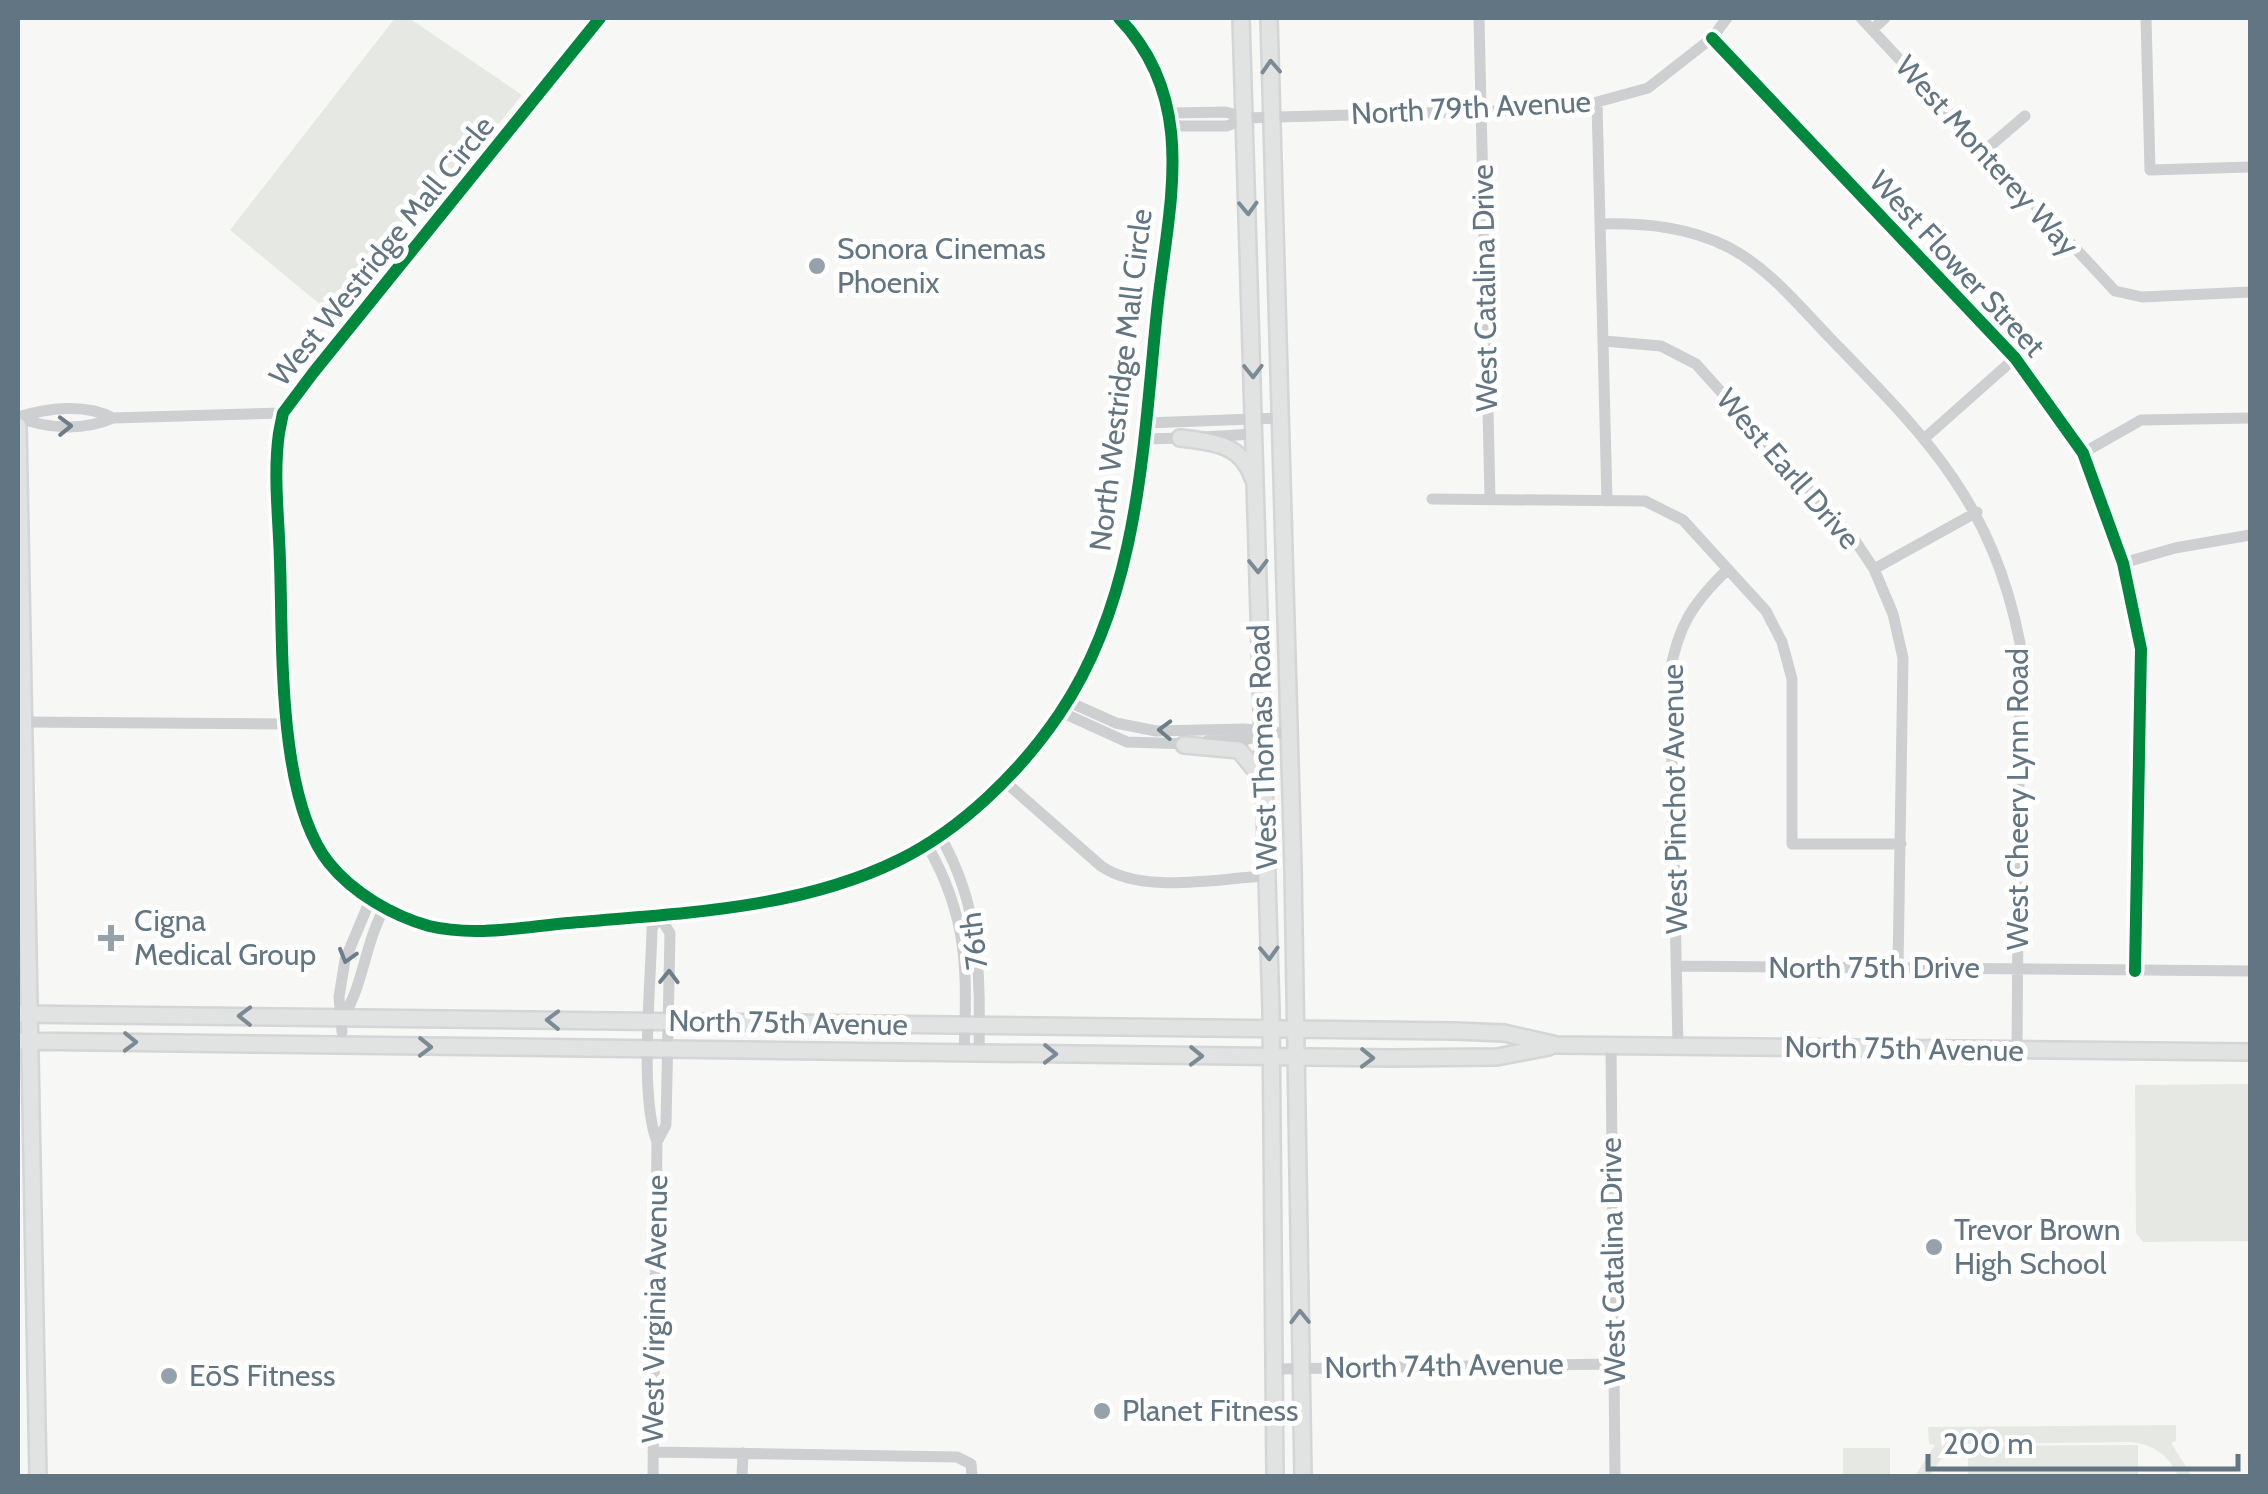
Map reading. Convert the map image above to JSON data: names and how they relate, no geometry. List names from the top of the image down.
{
  "streets": {
    "main road": ["West Thomas Road", "North 75th Avenue"],
    "street": [
      "North 79th Avenue",
      "West Monterey Way",
      "West Westridge Mall Circle",
      "West Flower Street",
      "West Catalina Drive",
      "North Westridge Mall Circle",
      "West Earll Drive",
      "West Pinchot Avenue",
      "West Cheery Lynn Road",
      "76th",
      "North 75th Drive",
      "West Virginia Avenue",
      "North 74th Avenue"
    ]
  },
  "crossings": [
    ["North 79th Avenue", "West Flower Street"],
    ["North 79th Avenue", "West Catalina Drive"],
    ["North 79th Avenue", "North Westridge Mall Circle"],
    ["North 79th Avenue", "West Thomas Road"],
    ["West Westridge Mall Circle", "North Westridge Mall Circle"],
    ["West Flower Street", "North 75th Drive"],
    ["West Catalina Drive", "North 75th Avenue"],
    ["West Catalina Drive", "North 74th Avenue"],
    ["North Westridge Mall Circle", "76th"],
    ["North Westridge Mall Circle", "West Virginia Avenue"],
    ["West Earll Drive", "North 75th Drive"],
    ["West Thomas Road", "North 75th Avenue"],
    ["West Thomas Road", "North 74th Avenue"],
    ["West Pinchot Avenue", "North 75th Drive"],
    ["West Pinchot Avenue", "North 75th Avenue"],
    ["West Cheery Lynn Road", "North 75th Drive"],
    ["West Cheery Lynn Road", "North 75th Avenue"],
    ["76th", "North 75th Avenue"],
    ["North 75th Avenue", "West Virginia Avenue"]
  ],
  "places": {
    "other": [
      "Sonora Cinemas Phoenix",
      "Trevor Brown High School",
      "EōS Fitness",
      "Planet Fitness"
    ],
    "health": ["Cigna Medical Group"]
  },
  "scale_bar": "200 m"
}
